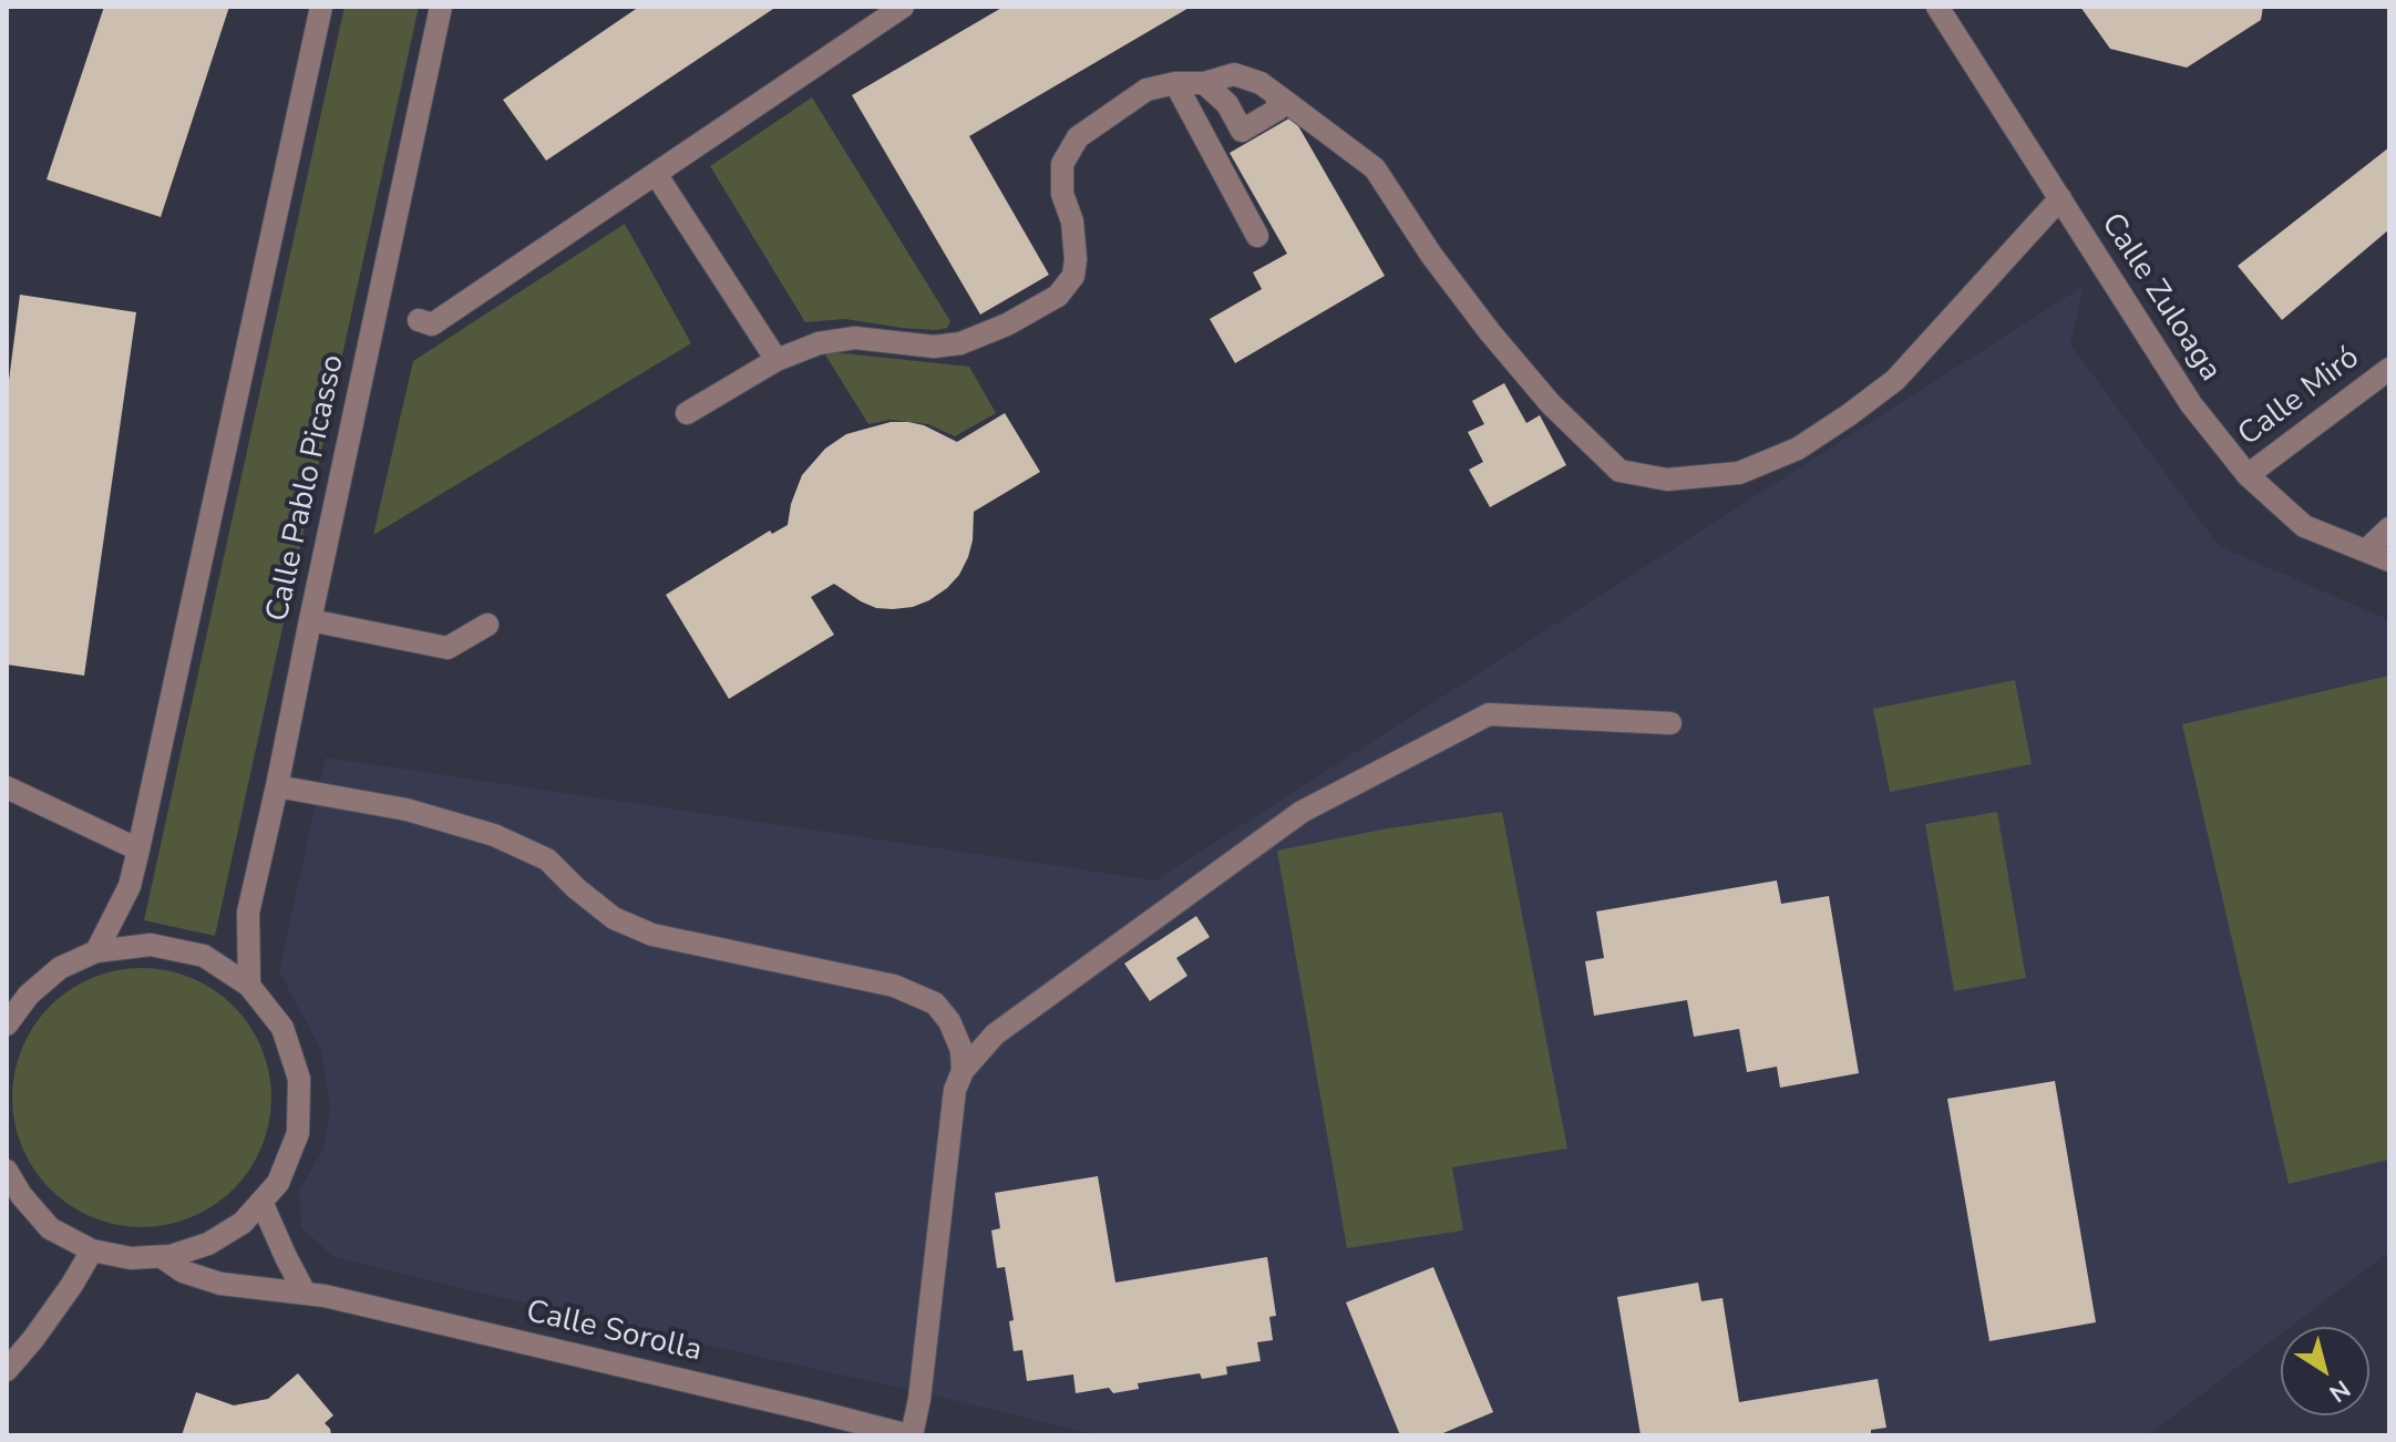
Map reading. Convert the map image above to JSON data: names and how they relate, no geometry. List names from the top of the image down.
{
  "streets": {
    "street": [
      "Calle Zuloaga",
      "Calle Miró",
      "Calle Pablo Picasso",
      "Calle Sorolla"
    ]
  },
  "crossings": [
    ["Calle Zuloaga", "Calle Miró"]
  ],
  "north": "bottom right"
}
